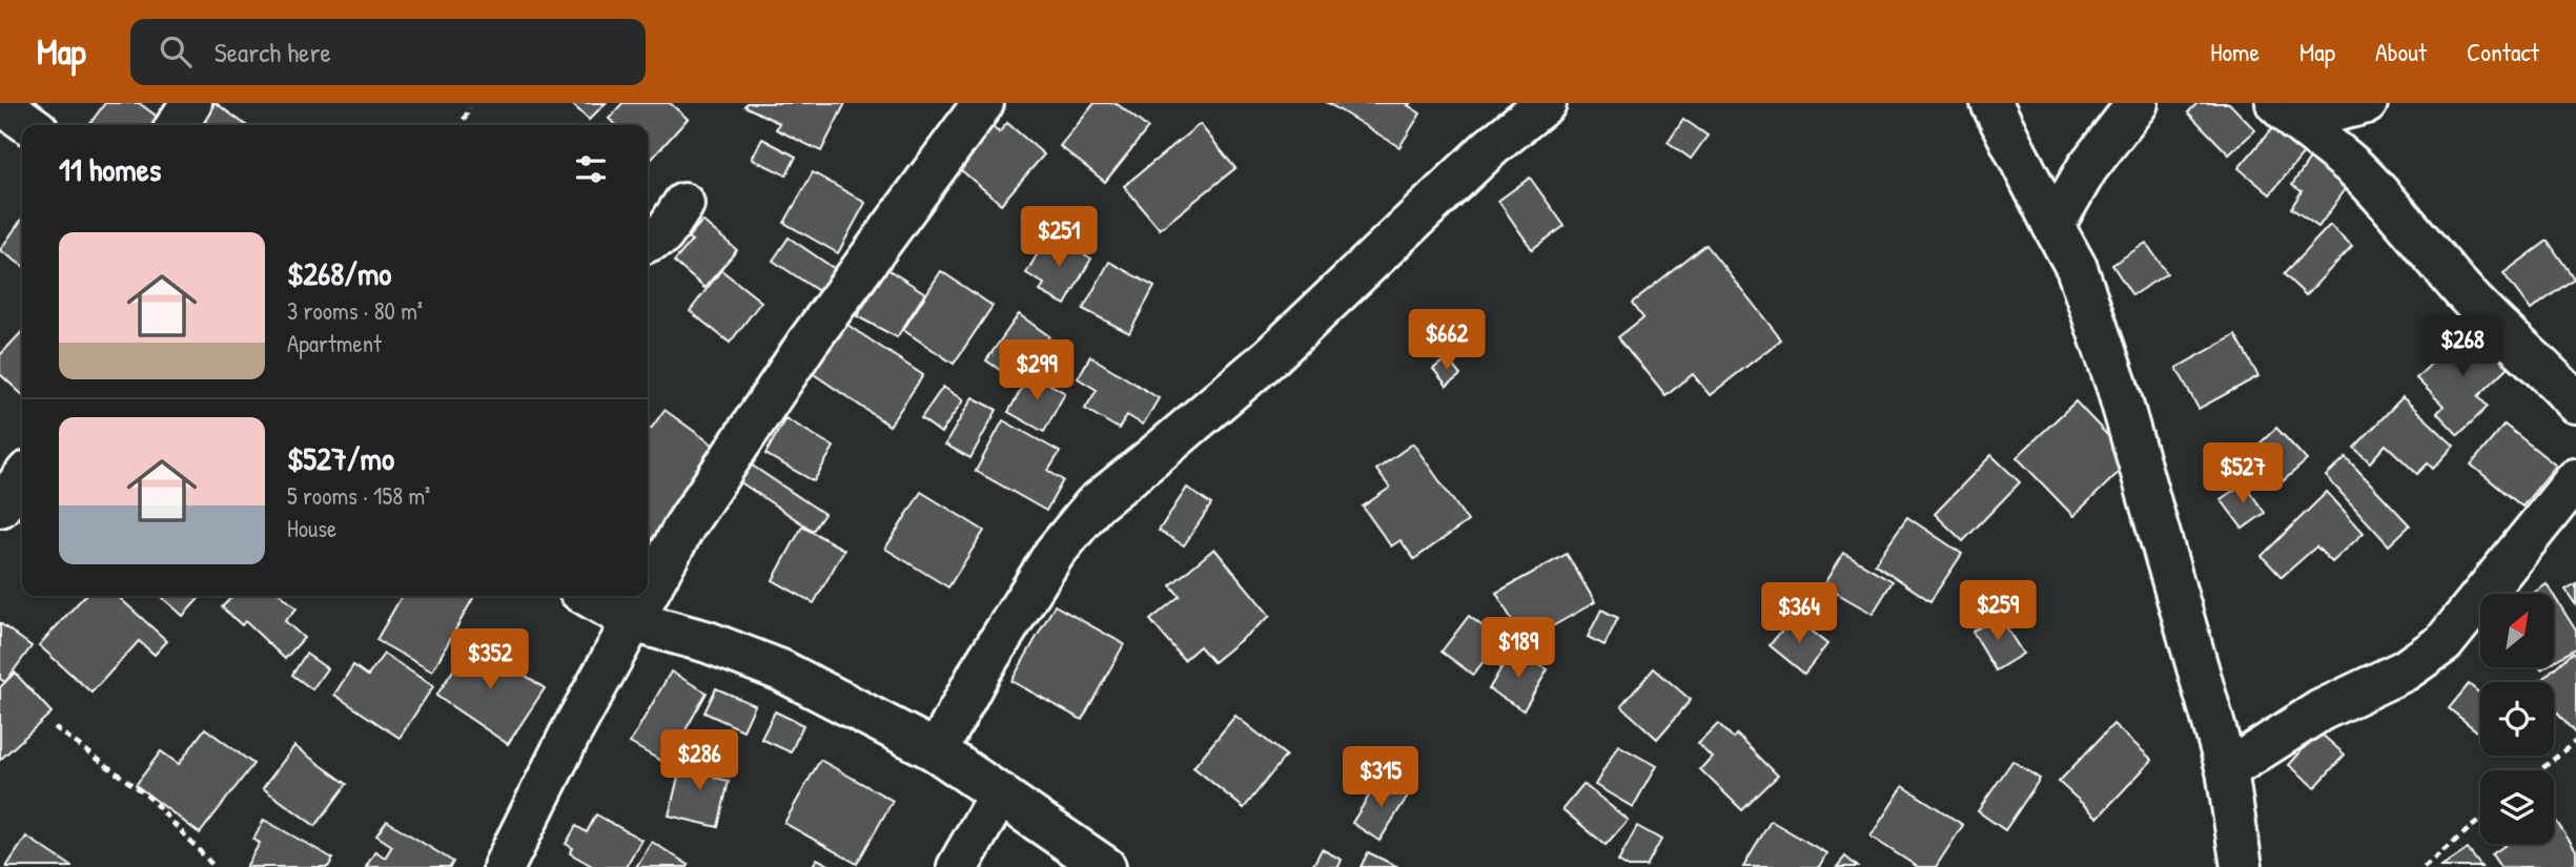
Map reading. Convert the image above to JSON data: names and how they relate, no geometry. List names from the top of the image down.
{
  "north": "top right",
  "page": {
    "header": "Map",
    "search": "Search here",
    "nav": [
      "Home",
      "Map",
      "About",
      "Contact"
    ],
    "heading": "11 homes",
    "price": [
      "$251",
      "$662",
      "$268",
      "$299",
      "$527",
      "$259",
      "$364",
      "$189",
      "$352",
      "$286",
      "$315"
    ],
    "list": [
      {
        "name": "$268/mo",
        "note": "3 rooms · 80 m² · Apartment"
      },
      {
        "name": "$527/mo",
        "note": "5 rooms · 158 m² · House"
      }
    ]
  }
}
